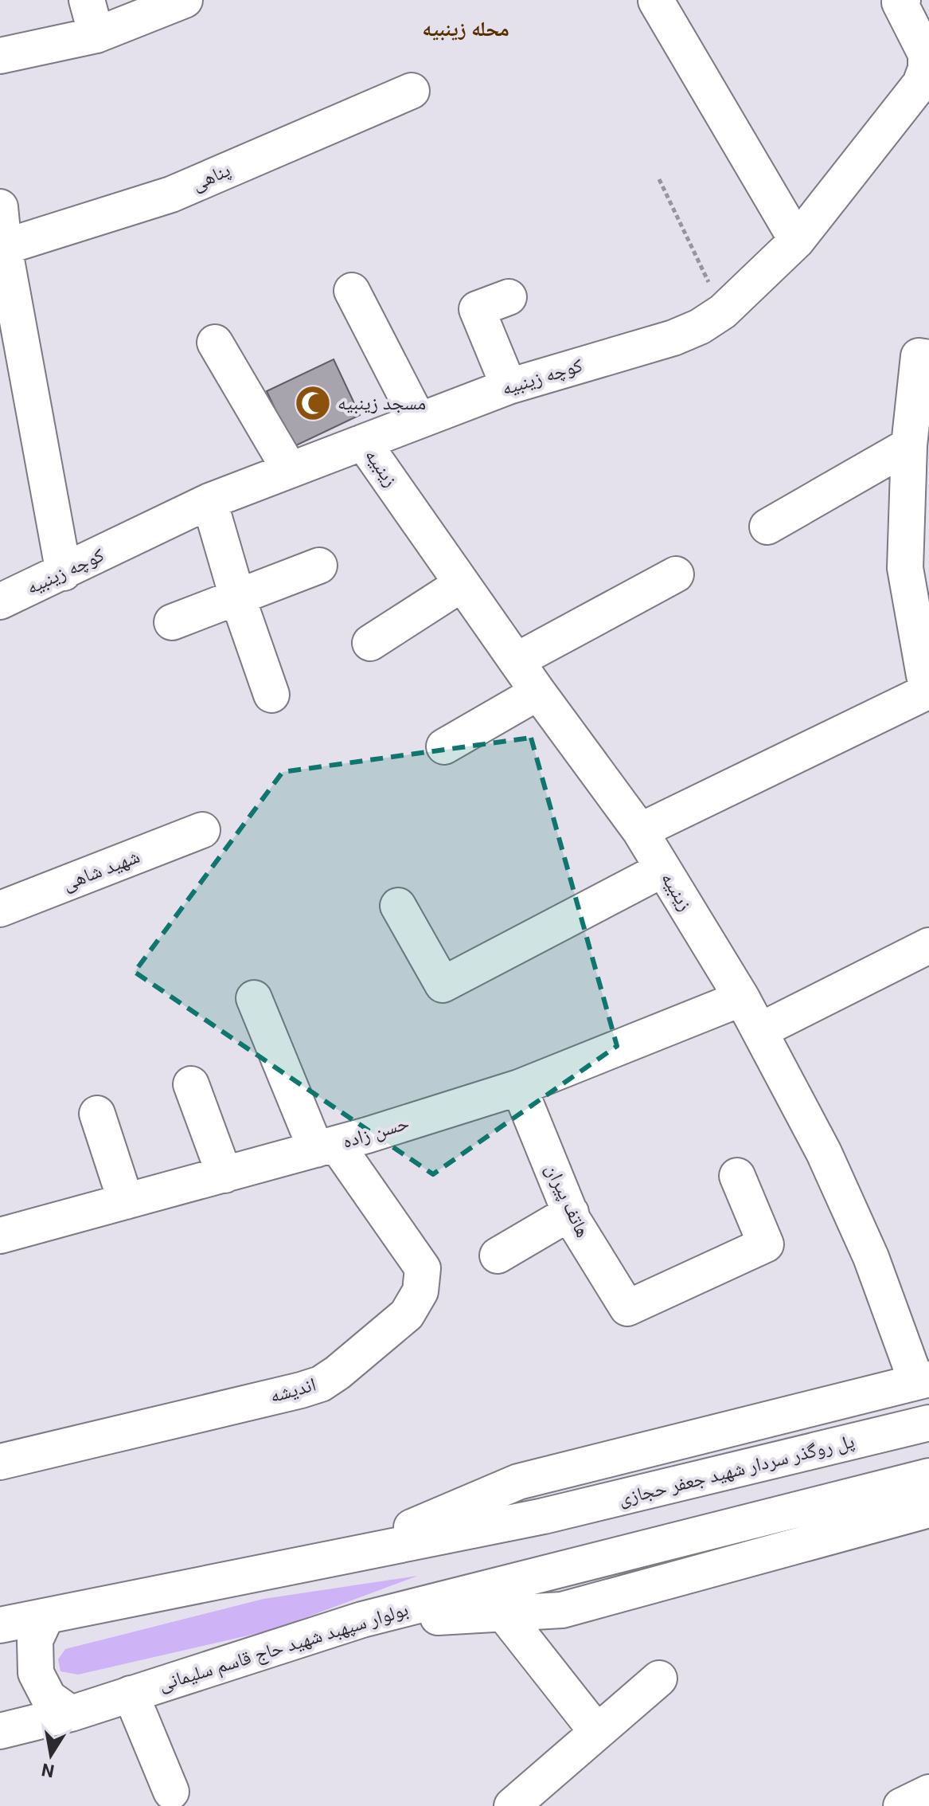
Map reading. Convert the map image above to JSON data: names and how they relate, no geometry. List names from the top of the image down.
{
  "streets": {
    "street": [
      "پناهی",
      "کوچه زینبیه",
      "زینبیه",
      "شهید شاهی",
      "حسن زاده",
      "هاتف پیران",
      "اندیشه",
      "پل روگذر سردار شهید جعفر حجازی",
      "بولوار سپهبد شهید حاج قاسم سلیمانی"
    ]
  },
  "crossings": [
    ["کوچه زینبیه", "زینبیه"],
    ["زینبیه", "حسن زاده"],
    ["حسن زاده", "هاتف پیران"],
    ["حسن زاده", "اندیشه"]
  ],
  "districts": ["محله زینبیه"],
  "places": {
    "mosque": ["مسجد زینبیه"]
  },
  "north": "bottom"
}
